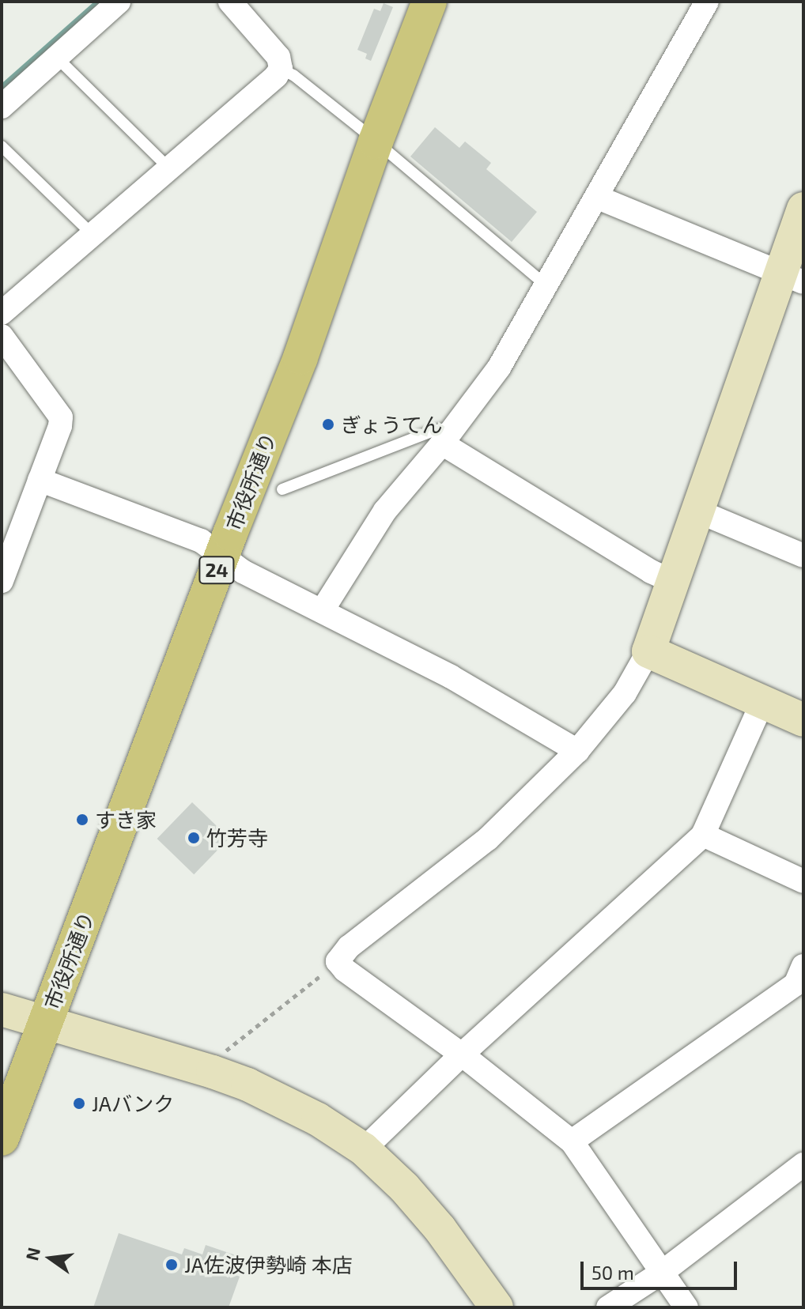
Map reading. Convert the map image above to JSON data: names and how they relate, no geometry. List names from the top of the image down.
{
  "streets": {
    "main road": ["市役所通り", "24"]
  },
  "places": [
    "ぎょうてん",
    "すき家",
    "竹芳寺",
    "JAバンク",
    "JA佐波伊勢崎 本店"
  ],
  "scale_bar": "50 m",
  "north": "left"
}
